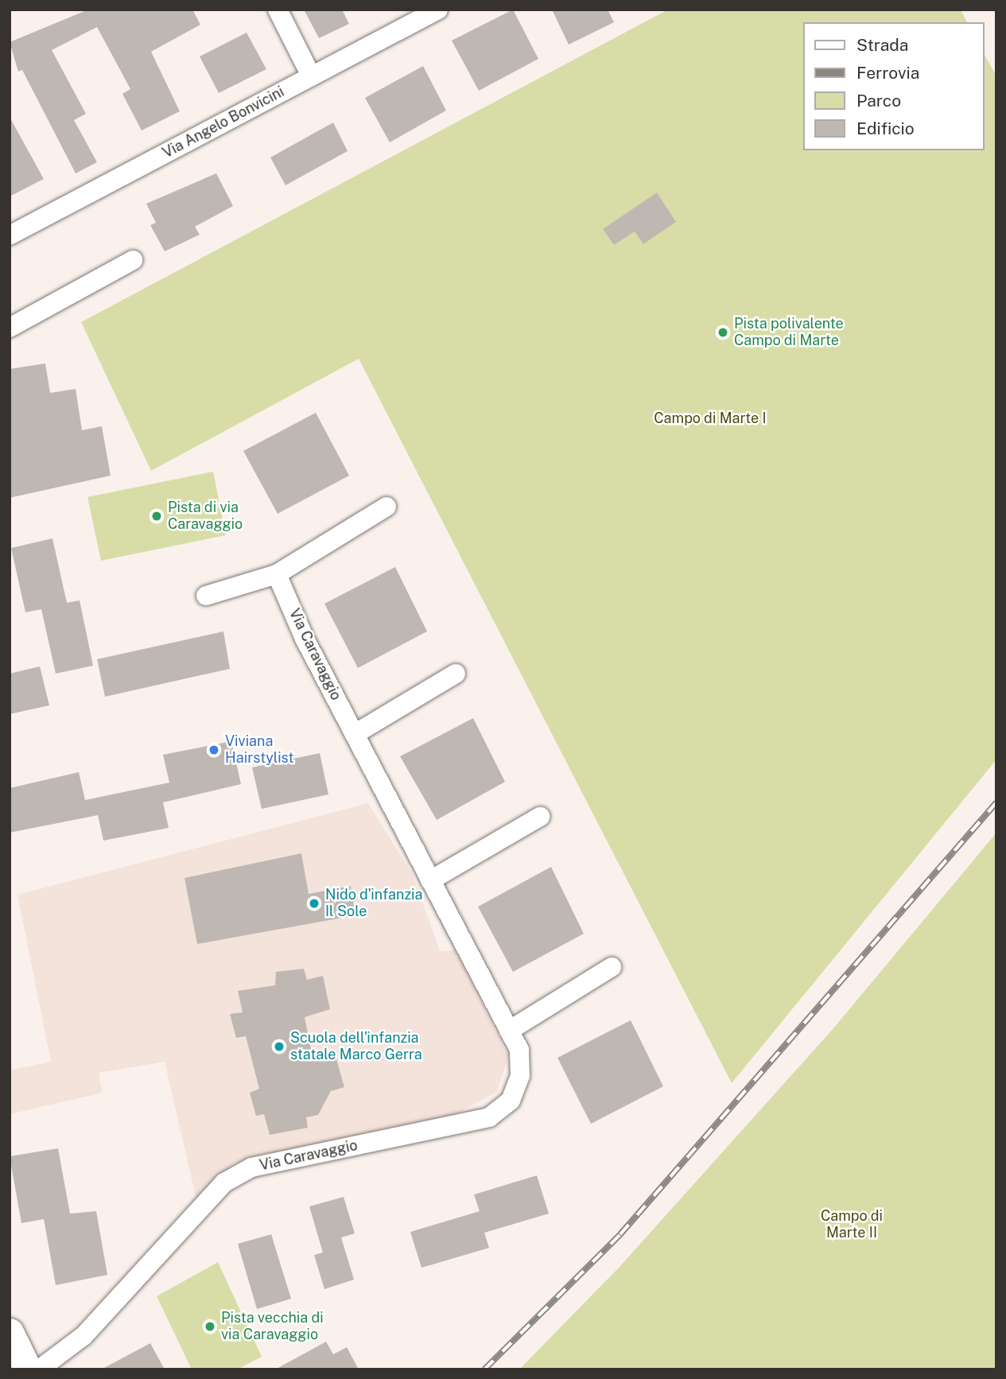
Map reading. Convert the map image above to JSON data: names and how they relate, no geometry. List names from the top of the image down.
{
  "streets": {
    "street": ["Via Angelo Bonvicini", "Via Caravaggio"]
  },
  "parks": ["Campo di Marte I", "Campo di Marte II"],
  "places": [
    "Pista polivalente Campo di Marte",
    "Pista di via Caravaggio",
    "Viviana Hairstylist",
    "Nido d'infanzia Il Sole",
    "Scuola dell'infanzia statale Marco Gerra",
    "Pista vecchia di via Caravaggio"
  ],
  "legend": [
    "Strada",
    "Ferrovia",
    "Parco",
    "Edificio"
  ]
}
